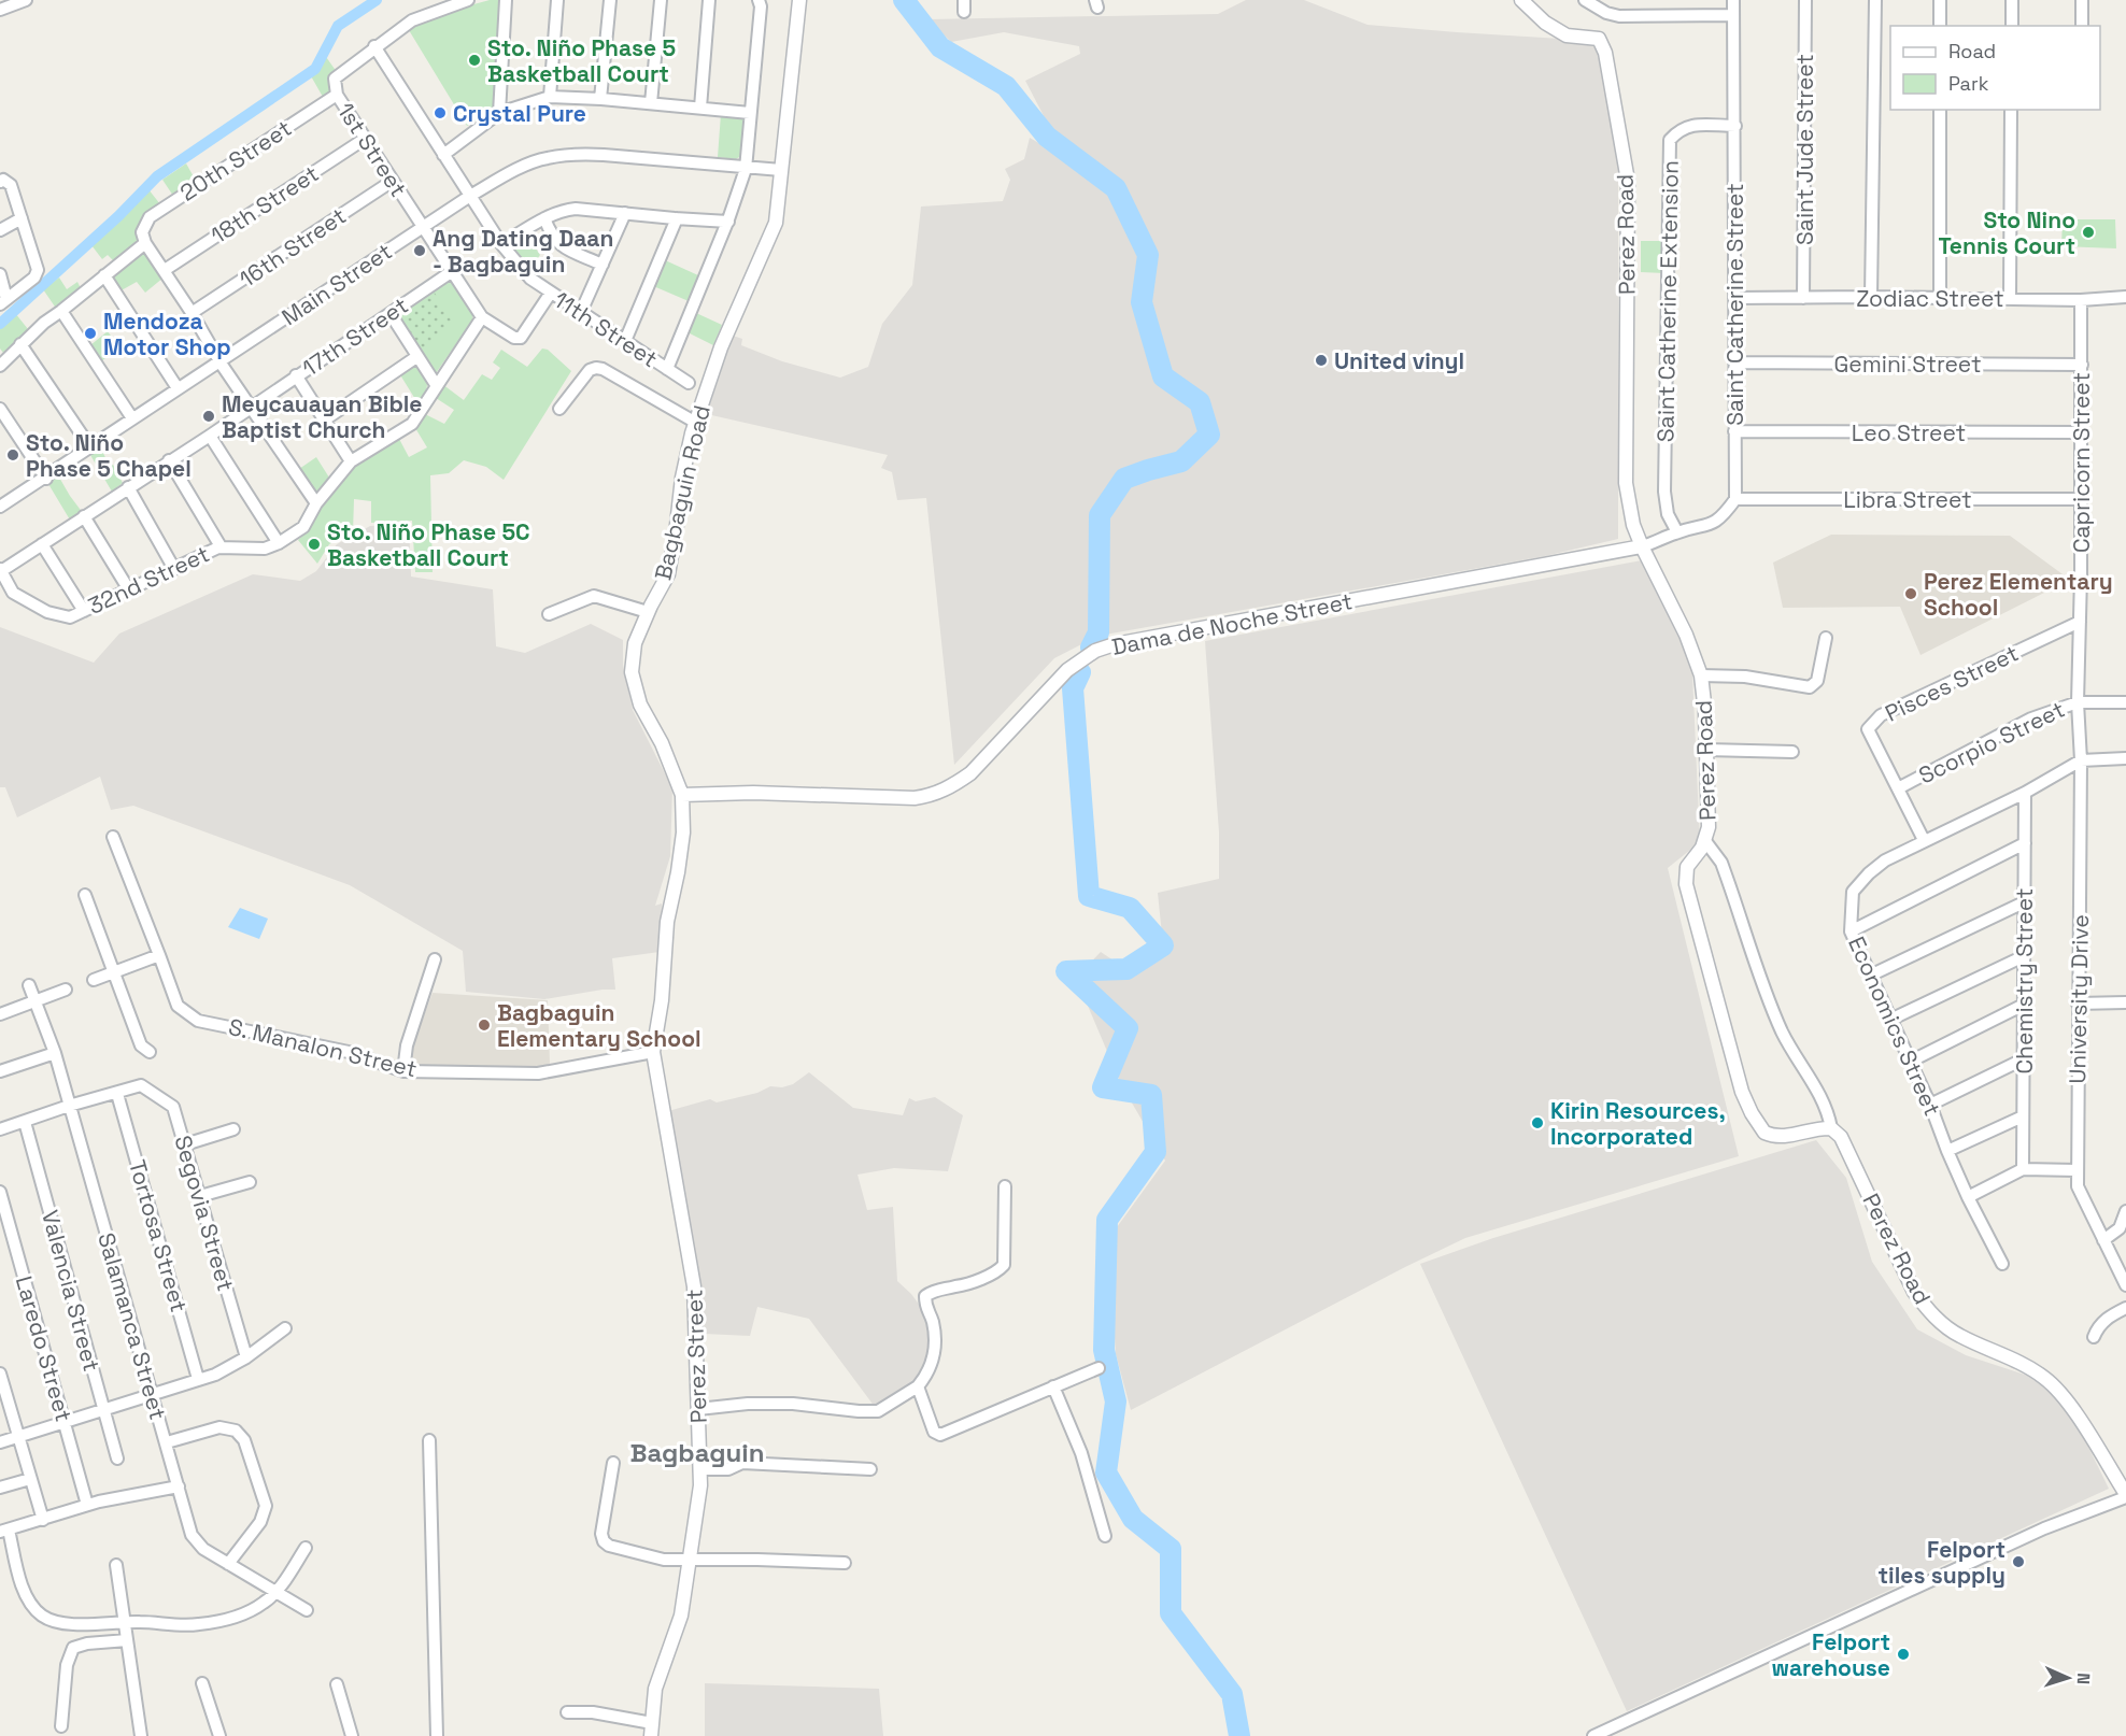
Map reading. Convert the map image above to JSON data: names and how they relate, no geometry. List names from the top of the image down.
{
  "streets": {
    "street": [
      "1st Street",
      "Saint Jude Street",
      "20th Street",
      "18th Street",
      "Perez Road",
      "16th Street",
      "Main Street",
      "Zodiac Street",
      "Saint Catherine Extension",
      "Saint Catherine Street",
      "11th Street",
      "17th Street",
      "Gemini Street",
      "Leo Street",
      "Capricorn Street",
      "Bagbaguin Road",
      "Libra Street",
      "32nd Street",
      "Dama de Noche Street",
      "Pisces Street",
      "Scorpio Street",
      "Chemistry Street",
      "University Drive",
      "Economics Street",
      "S. Manalon Street",
      "Segovia Street",
      "Tortosa Street",
      "Valencia Street",
      "Salamanca Street",
      "Laredo Street",
      "Perez Street"
    ]
  },
  "crossings": [
    ["1st Street", "20th Street"],
    ["1st Street", "18th Street"],
    ["1st Street", "16th Street"],
    ["1st Street", "Main Street"],
    ["1st Street", "11th Street"],
    ["1st Street", "17th Street"],
    ["1st Street", "32nd Street"],
    ["Saint Jude Street", "Zodiac Street"],
    ["Perez Road", "Dama de Noche Street"],
    ["Main Street", "11th Street"],
    ["Main Street", "Bagbaguin Road"],
    ["Zodiac Street", "Saint Catherine Street"],
    ["Zodiac Street", "Capricorn Street"],
    ["Saint Catherine Extension", "Saint Catherine Street"],
    ["Saint Catherine Street", "Gemini Street"],
    ["Saint Catherine Street", "Leo Street"],
    ["Saint Catherine Street", "Libra Street"],
    ["17th Street", "32nd Street"],
    ["Gemini Street", "Capricorn Street"],
    ["Leo Street", "Capricorn Street"],
    ["Capricorn Street", "Libra Street"],
    ["Capricorn Street", "Pisces Street"],
    ["Capricorn Street", "Scorpio Street"],
    ["Capricorn Street", "University Drive"],
    ["Bagbaguin Road", "Dama de Noche Street"],
    ["Bagbaguin Road", "S. Manalon Street"],
    ["Bagbaguin Road", "Perez Street"],
    ["Pisces Street", "Scorpio Street"],
    ["Pisces Street", "Economics Street"],
    ["Scorpio Street", "University Drive"],
    ["Chemistry Street", "Economics Street"],
    ["University Drive", "Economics Street"],
    ["S. Manalon Street", "Perez Street"],
    ["Segovia Street", "Tortosa Street"]
  ],
  "districts": ["Bagbaguin"],
  "places": [
    "Sto. Niño Phase 5 Basketball Court",
    "Crystal Pure",
    "Sto Nino Tennis Court",
    "Ang Dating Daan - Bagbaguin",
    "Mendoza Motor Shop",
    "United vinyl",
    "Meycauayan Bible Baptist Church",
    "Sto. Niño Phase 5 Chapel",
    "Sto. Niño Phase 5C Basketball Court",
    "Perez Elementary School",
    "Bagbaguin Elementary School",
    "Kirin Resources, Incorporated",
    "Felport tiles supply",
    "Felport warehouse"
  ],
  "legend": ["Road", "Park"],
  "north": "right"
}
